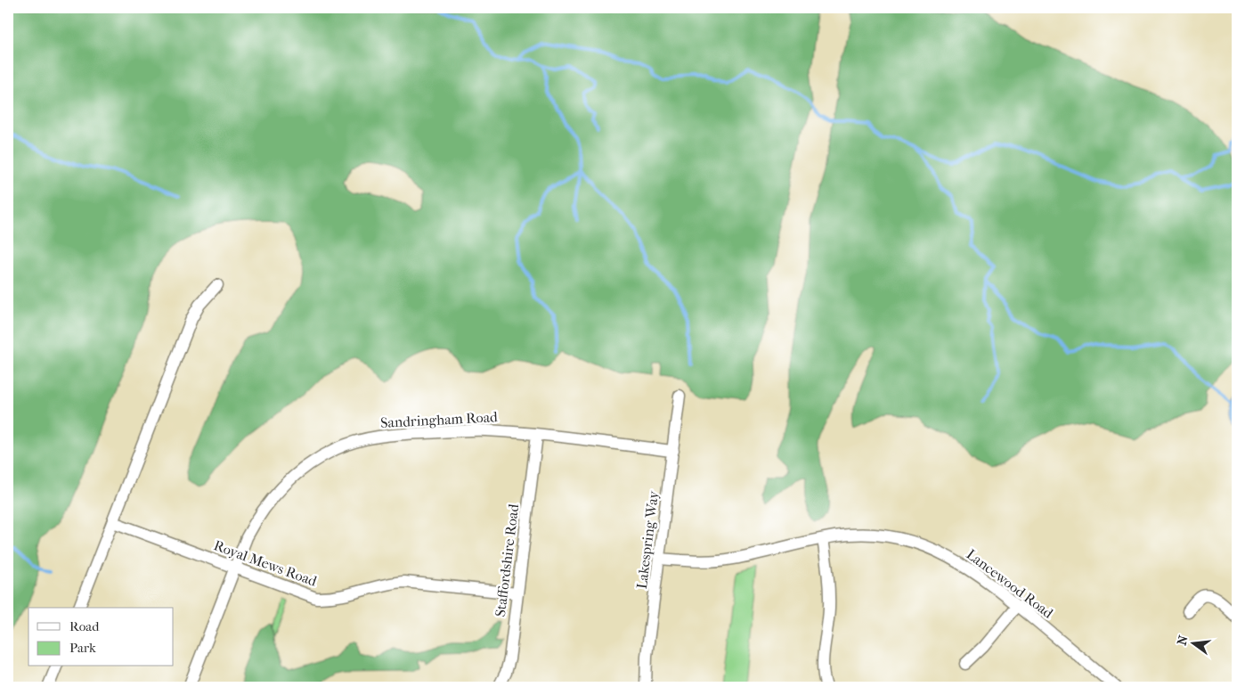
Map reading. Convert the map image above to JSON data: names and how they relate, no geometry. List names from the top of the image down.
{
  "streets": {
    "street": [
      "Sandringham Road",
      "Lakespring Way",
      "Staffordshire Road",
      "Royal Mews Road",
      "Lancewood Road"
    ]
  },
  "crossings": [
    ["Sandringham Road", "Lakespring Way"],
    ["Sandringham Road", "Staffordshire Road"],
    ["Sandringham Road", "Royal Mews Road"],
    ["Lakespring Way", "Lancewood Road"],
    ["Staffordshire Road", "Royal Mews Road"]
  ],
  "legend": ["Road", "Park"],
  "north": "left"
}
